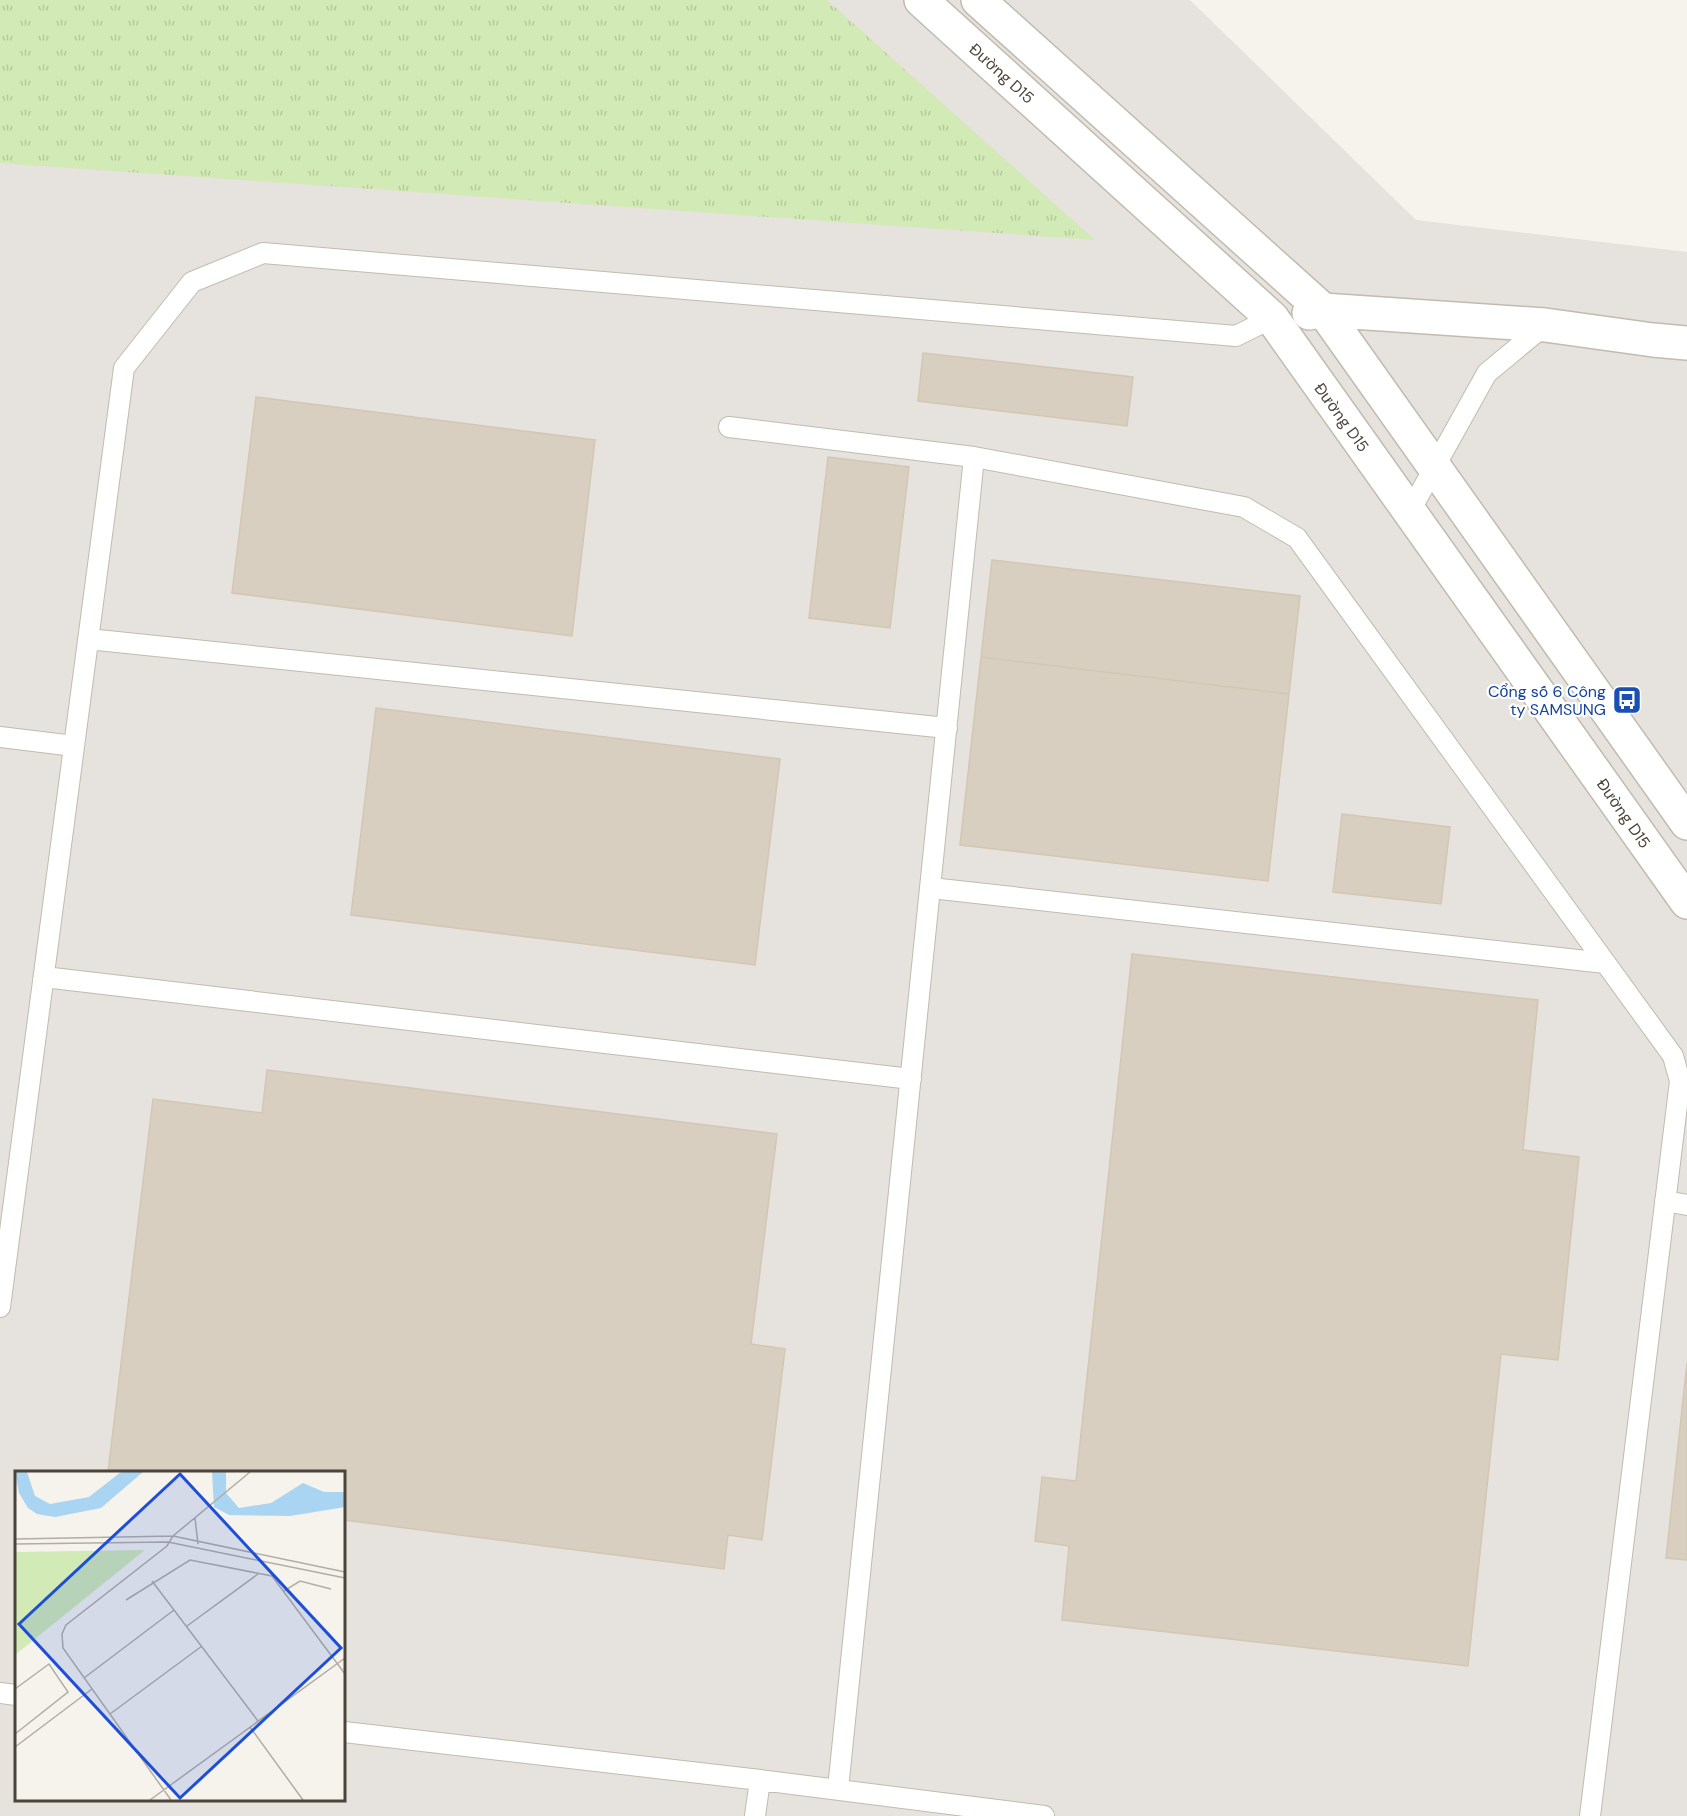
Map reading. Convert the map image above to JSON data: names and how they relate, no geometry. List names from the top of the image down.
{
  "streets": {
    "street": ["Đường D15"]
  },
  "places": {
    "bus stop": ["Cổng số 6 Công ty SAMSUNG"]
  }
}
